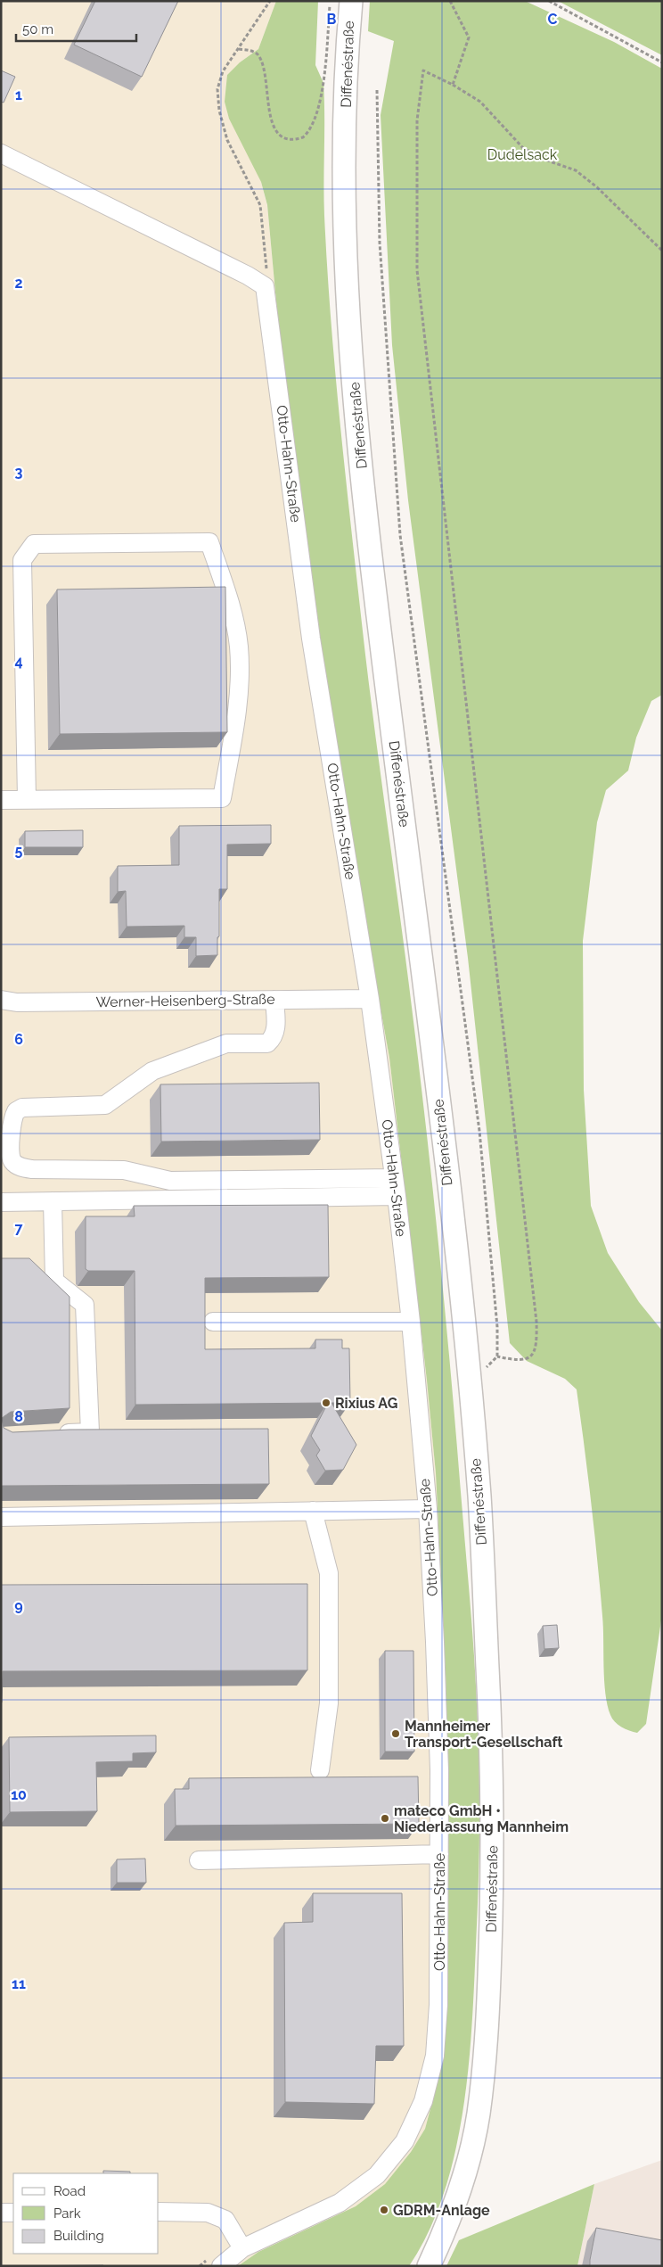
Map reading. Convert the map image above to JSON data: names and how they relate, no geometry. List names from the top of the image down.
{
  "streets": {
    "main road": ["Diffenéstraße"],
    "street": ["Otto-Hahn-Straße", "Werner-Heisenberg-Straße"]
  },
  "crossings": [
    ["Otto-Hahn-Straße", "Werner-Heisenberg-Straße"]
  ],
  "parks": ["Dudelsack"],
  "places": [
    "Rixius AG",
    "Mannheimer Transport-Gesellschaft",
    "mateco GmbH • Niederlassung Mannheim",
    "GDRM-Anlage"
  ],
  "legend": ["Road", "Park", "Building"],
  "scale_bar": "50 m",
  "grid": {
    "columns": ["B", "C"],
    "rows": [
      "1",
      "2",
      "3",
      "4",
      "5",
      "6",
      "7",
      "8",
      "9",
      "10",
      "11"
    ]
  }
}
